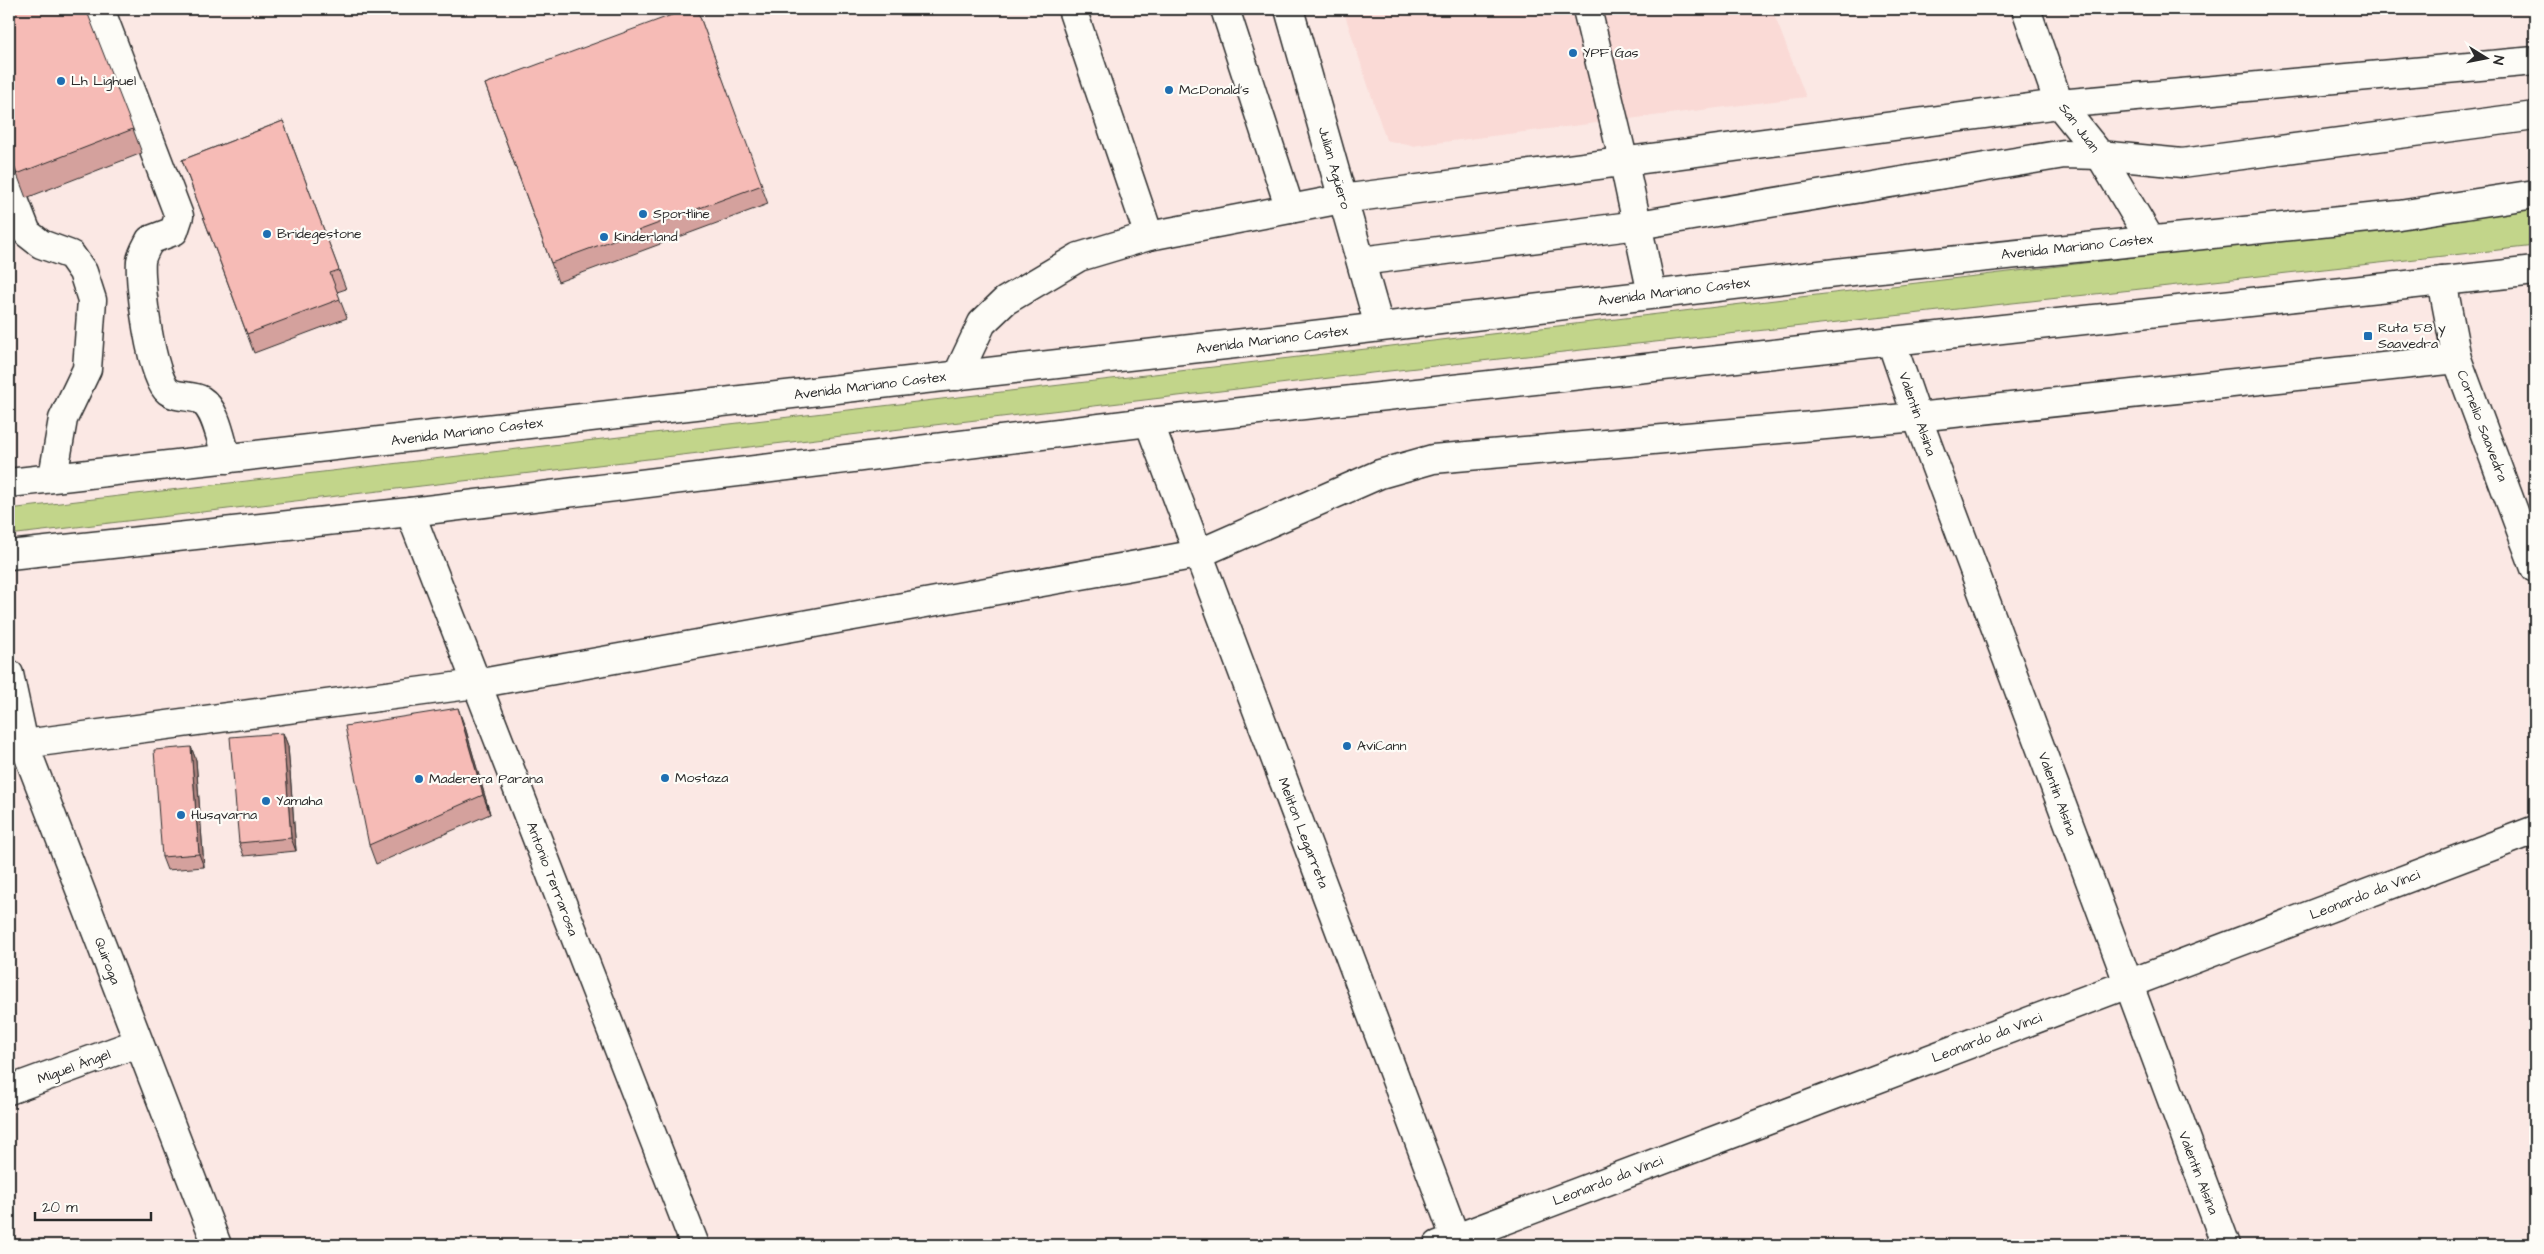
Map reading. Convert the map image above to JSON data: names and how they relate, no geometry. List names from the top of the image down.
{
  "streets": {
    "main road": [
      "San Juan",
      "Julian Agüero",
      "Avenida Mariano Castex",
      "Valentín Alsina",
      "Cornelio Saavedra",
      "Meliton Legarreta",
      "Antonio Terrarosa",
      "Leonardo da Vinci",
      "Quiroga",
      "Miguel Ángel"
    ]
  },
  "crossings": [
    ["San Juan", "Avenida Mariano Castex"],
    ["Julian Agüero", "Avenida Mariano Castex"],
    ["Valentín Alsina", "Leonardo da Vinci"],
    ["Meliton Legarreta", "Leonardo da Vinci"],
    ["Quiroga", "Miguel Ángel"]
  ],
  "places": {
    "other": [
      "YPF Gas",
      "Lh Lighuel",
      "McDonald's",
      "Sportline",
      "Bridegestone",
      "Kinderland",
      "AviCann",
      "Mostaza",
      "Maderera Parana",
      "Yamaha",
      "Husqvarna"
    ],
    "transit": ["Ruta 58 y Saavedra"]
  },
  "scale_bar": "20 m",
  "north": "right"
}
